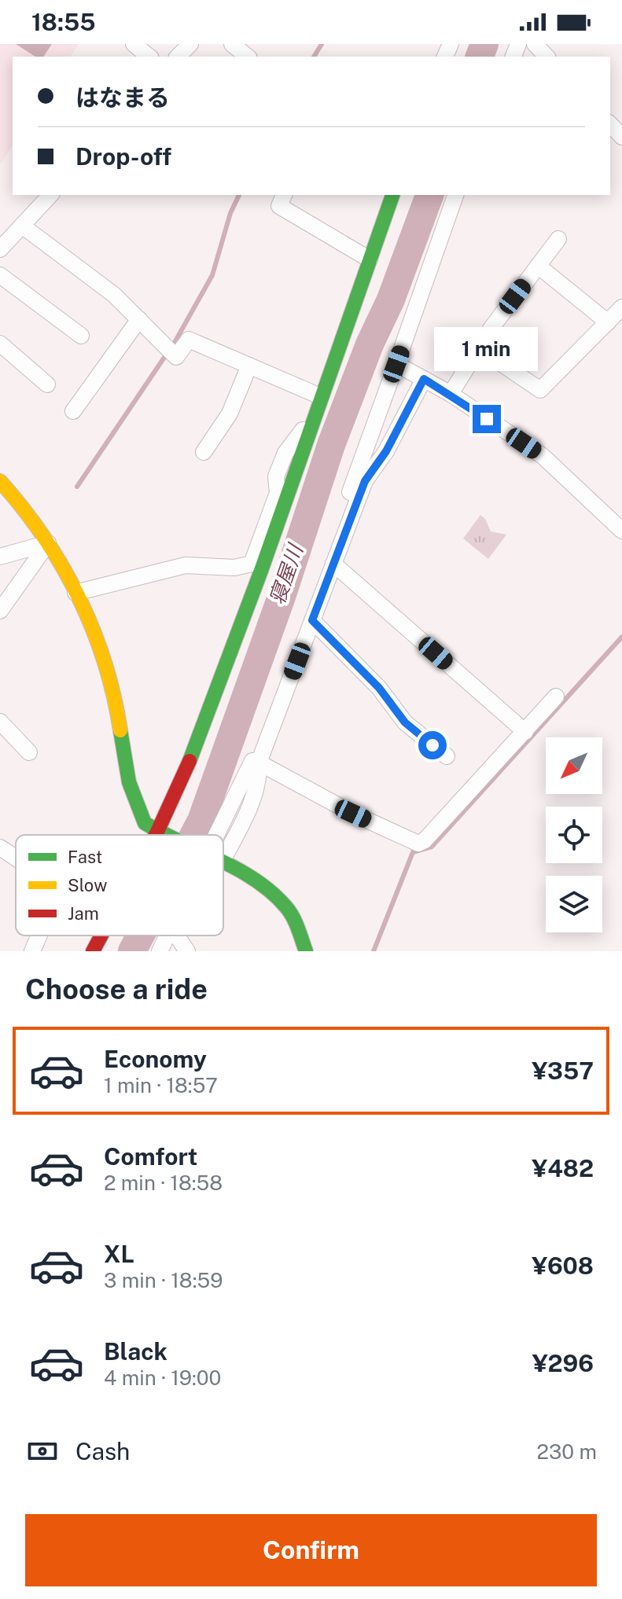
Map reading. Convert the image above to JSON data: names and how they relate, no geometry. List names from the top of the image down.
{
  "water": ["寝屋川"],
  "legend": ["Fast", "Slow", "Jam"],
  "north": "bottom left",
  "page": {
    "status": "18:55",
    "banner": ["はなまる", "Drop-off"],
    "bubble": "1 min",
    "heading": "Choose a ride",
    "list": [
      {
        "name": "Economy",
        "note": "1 min · 18:57",
        "value": "¥357"
      },
      {
        "name": "Comfort",
        "note": "2 min · 18:58",
        "value": "¥482"
      },
      {
        "name": "XL",
        "note": "3 min · 18:59",
        "value": "¥608"
      },
      {
        "name": "Black",
        "note": "4 min · 19:00",
        "value": "¥296"
      }
    ],
    "pay": ["Cash", "230 m"],
    "buttons": "Confirm"
  }
}
